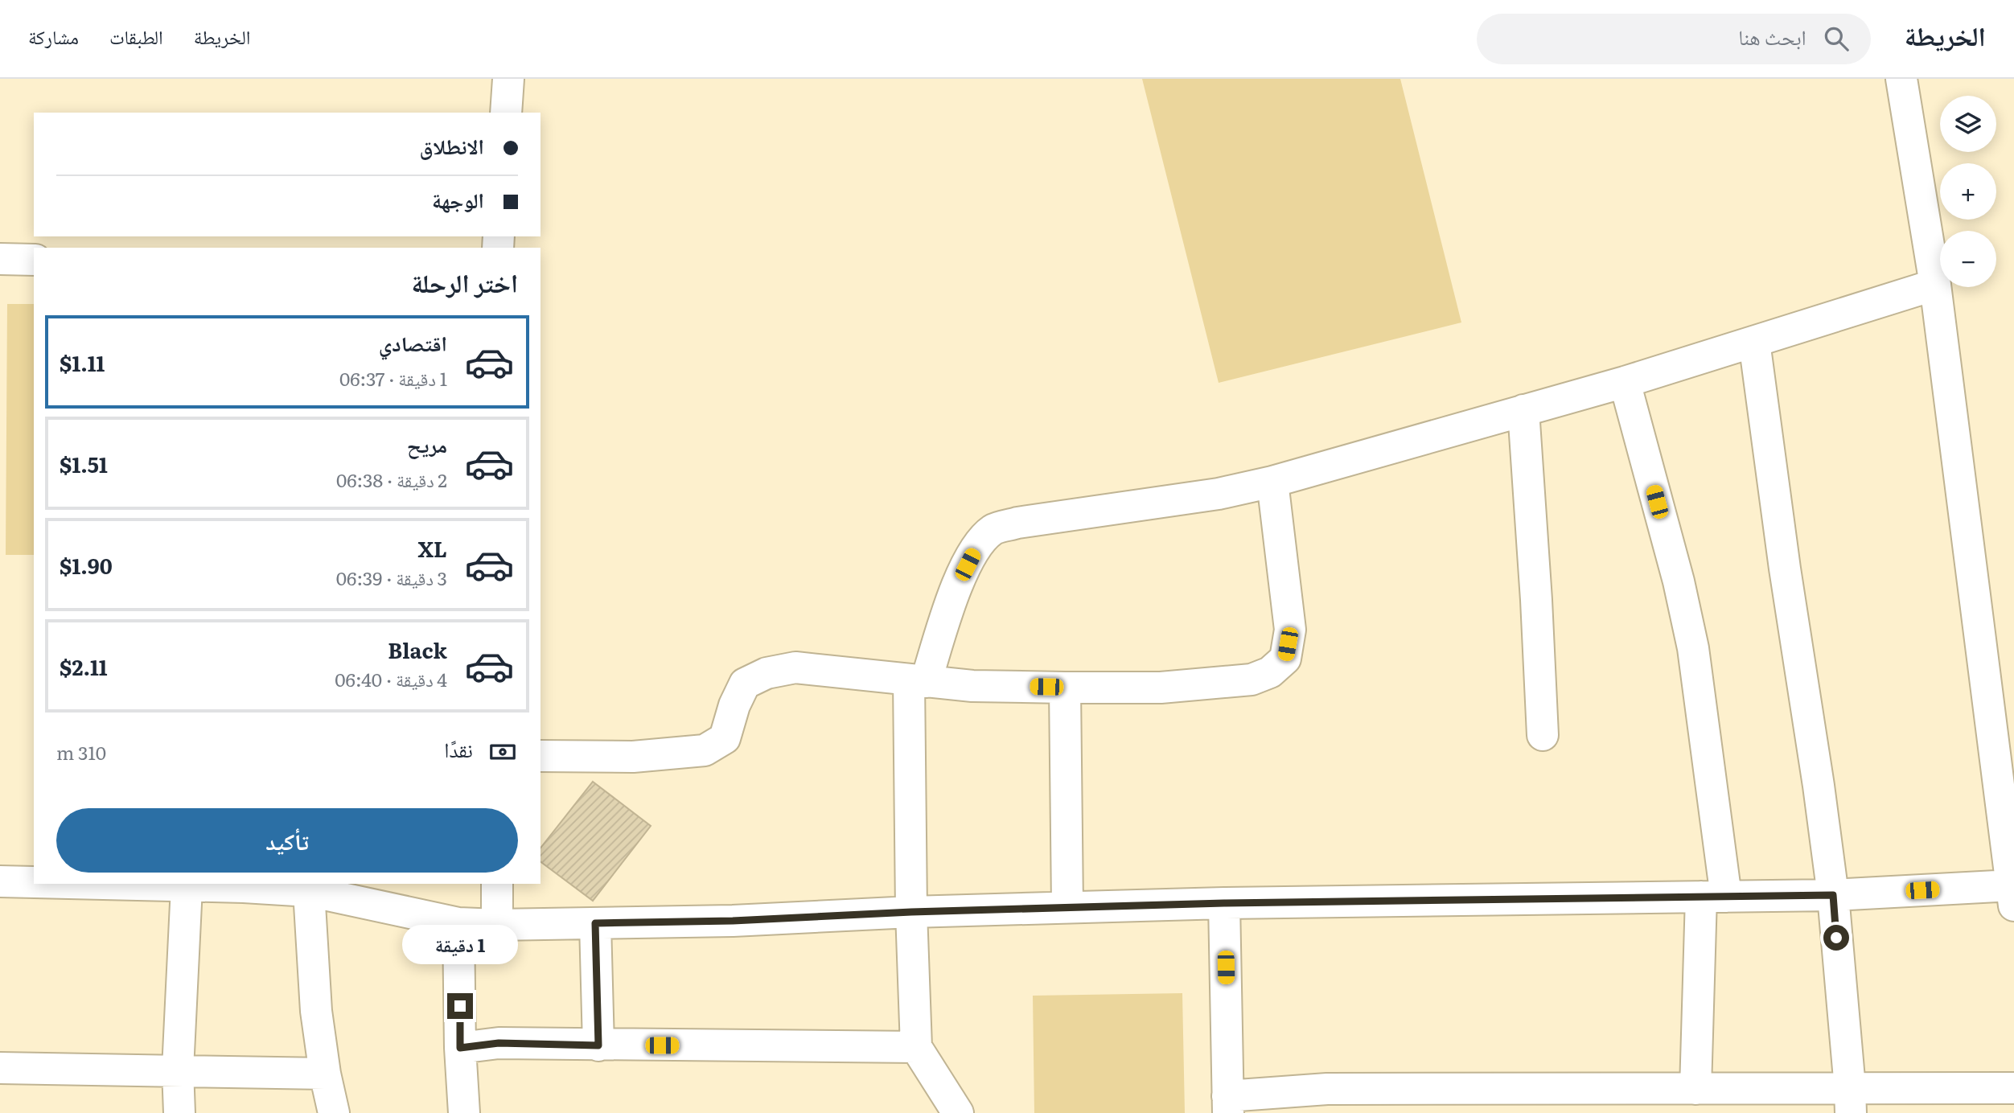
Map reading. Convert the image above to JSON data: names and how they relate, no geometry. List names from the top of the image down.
{
  "page": {
    "header": "الخريطة",
    "search": "ابحث هنا",
    "nav": ["الخريطة", "الطبقات", "مشاركة"],
    "map_buttons": ["+", "−"],
    "banner": ["الانطلاق", "الوجهة"],
    "heading": "اختر الرحلة",
    "list": [
      {
        "name": "اقتصادي",
        "note": "1 دقيقة · 06:37",
        "value": "$1.11"
      },
      {
        "name": "مريح",
        "note": "2 دقيقة · 06:38",
        "value": "$1.51"
      },
      {
        "name": "XL",
        "note": "3 دقيقة · 06:39",
        "value": "$1.90"
      },
      {
        "name": "Black",
        "note": "4 دقيقة · 06:40",
        "value": "$2.11"
      }
    ],
    "pay": ["نقدًا", "310 m"],
    "buttons": "تأكيد",
    "bubble": "1 دقيقة"
  }
}
